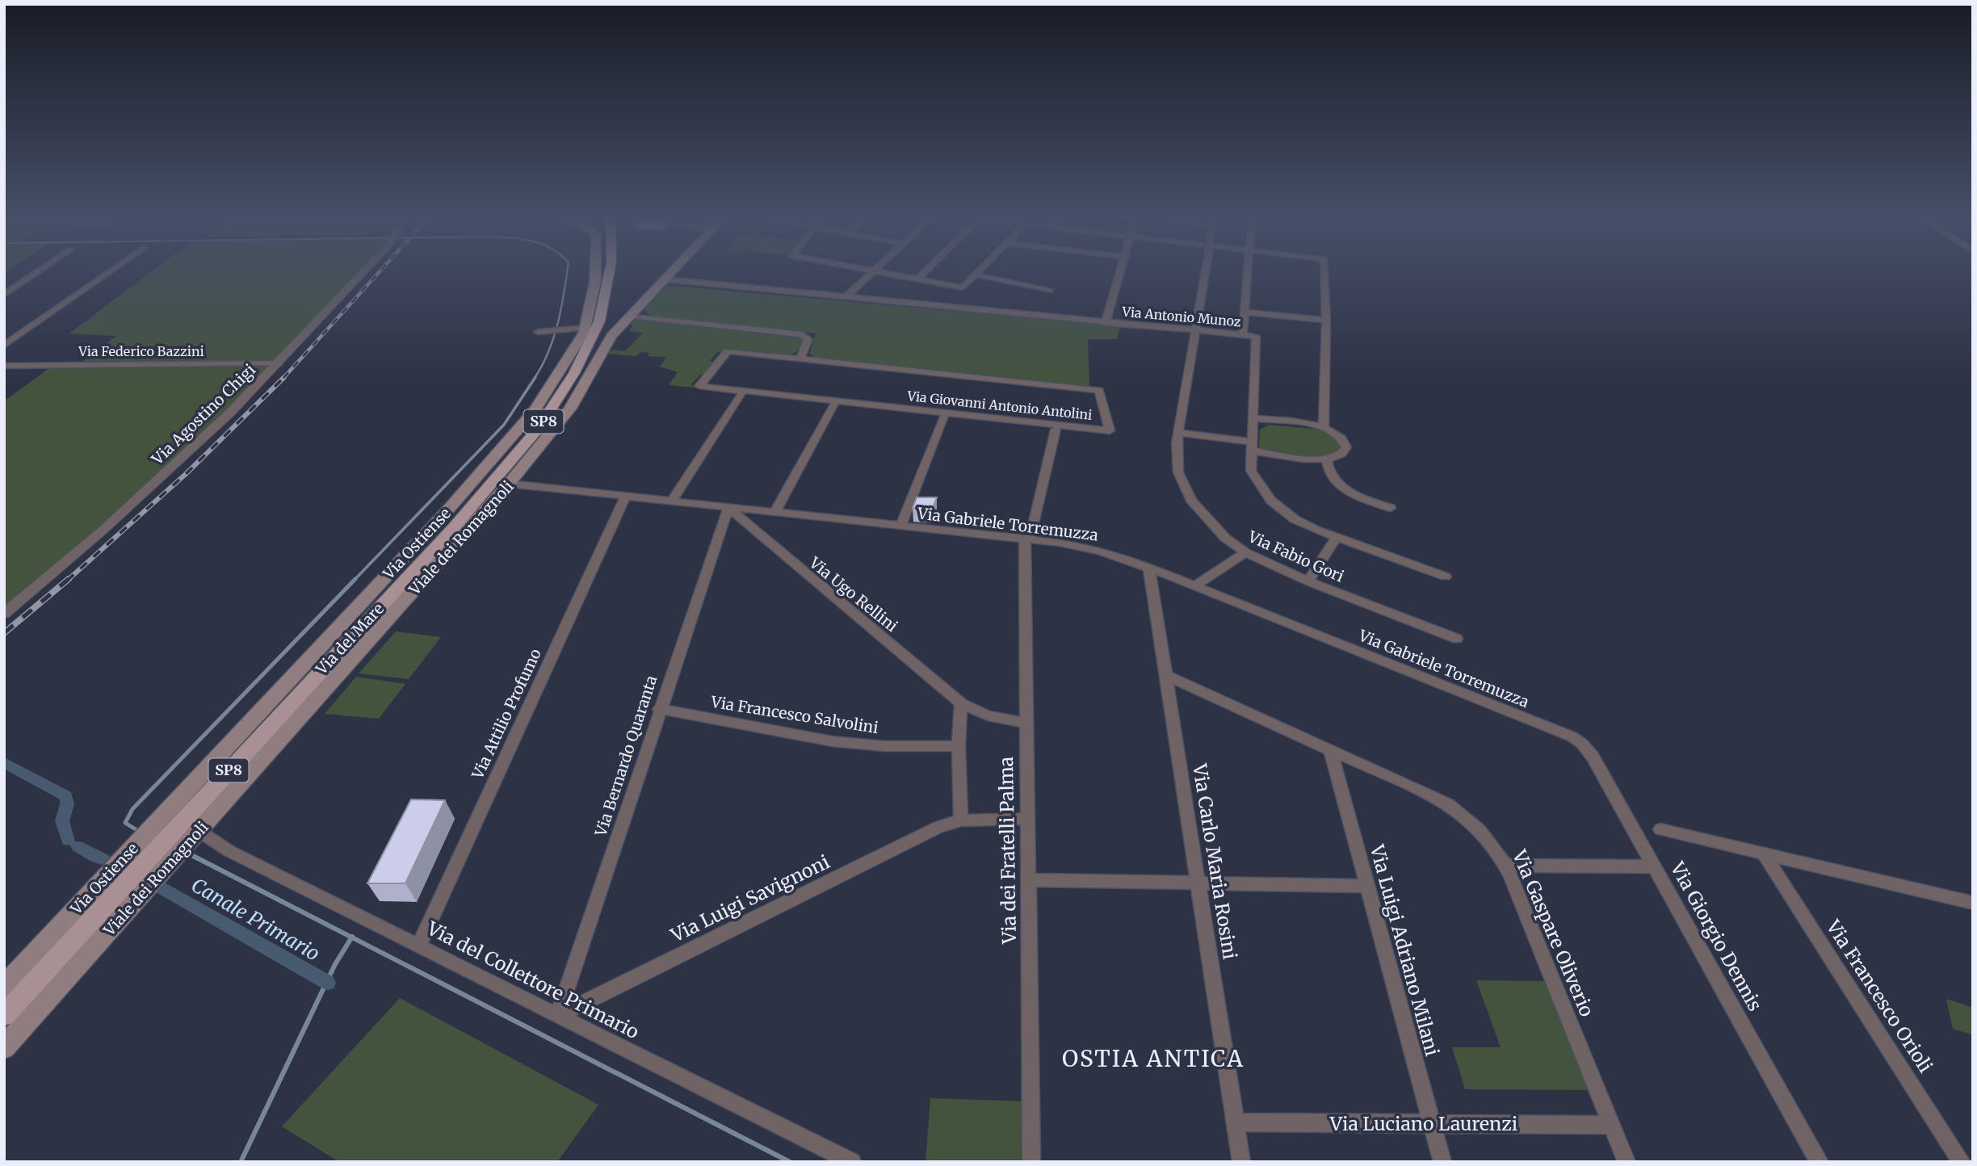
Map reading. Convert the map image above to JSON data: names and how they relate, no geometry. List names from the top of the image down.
{
  "streets": {
    "main road": [
      "SP8",
      "Viale dei Romagnoli",
      "Via Ostiense",
      "Via del Mare"
    ],
    "street": [
      "Via Antonio Munoz",
      "Via Federico Bazzini",
      "Via Giovanni Antonio Antolini",
      "Via Agostino Chigi",
      "Via Gabriele Torremuzza",
      "Via Fabio Gori",
      "Via Ugo Rellini",
      "Via Attilio Profumo",
      "Via Francesco Salvolini",
      "Via Bernardo Quaranta",
      "Via dei Fratelli Palma",
      "Via Carlo Maria Rosini",
      "Via Luigi Savignoni",
      "Via Gaspare Oliverio",
      "Via Giorgio Dennis",
      "Via Luigi Adriano Milani",
      "Via del Collettore Primario",
      "Via Francesco Orioli",
      "Via Luciano Laurenzi"
    ]
  },
  "crossings": [
    ["Via Antonio Munoz", "Viale dei Romagnoli"],
    ["Via Antonio Munoz", "Via Fabio Gori"],
    ["Via Federico Bazzini", "Via Agostino Chigi"],
    ["Via Gabriele Torremuzza", "Viale dei Romagnoli"],
    ["Via Gabriele Torremuzza", "Via Ugo Rellini"],
    ["Via Gabriele Torremuzza", "Via Attilio Profumo"],
    ["Via Gabriele Torremuzza", "Via Bernardo Quaranta"],
    ["Via Gabriele Torremuzza", "Via dei Fratelli Palma"],
    ["Via Gabriele Torremuzza", "Via Carlo Maria Rosini"],
    ["Via Gabriele Torremuzza", "Via Giorgio Dennis"],
    ["Viale dei Romagnoli", "Via del Collettore Primario"],
    ["Via Ugo Rellini", "Via Bernardo Quaranta"],
    ["Via Ugo Rellini", "Via dei Fratelli Palma"],
    ["Via Attilio Profumo", "Via del Collettore Primario"],
    ["Via Francesco Salvolini", "Via Bernardo Quaranta"],
    ["Via Bernardo Quaranta", "Via Luigi Savignoni"],
    ["Via Bernardo Quaranta", "Via del Collettore Primario"],
    ["Via dei Fratelli Palma", "Via Luigi Savignoni"],
    ["Via Carlo Maria Rosini", "Via Gaspare Oliverio"],
    ["Via Carlo Maria Rosini", "Via Luciano Laurenzi"],
    ["Via Luigi Savignoni", "Via del Collettore Primario"],
    ["Via Gaspare Oliverio", "Via Luigi Adriano Milani"],
    ["Via Gaspare Oliverio", "Via Luciano Laurenzi"],
    ["Via Luigi Adriano Milani", "Via Luciano Laurenzi"]
  ],
  "districts": ["OSTIA ANTICA"],
  "water": ["Canale Primario"]
}
